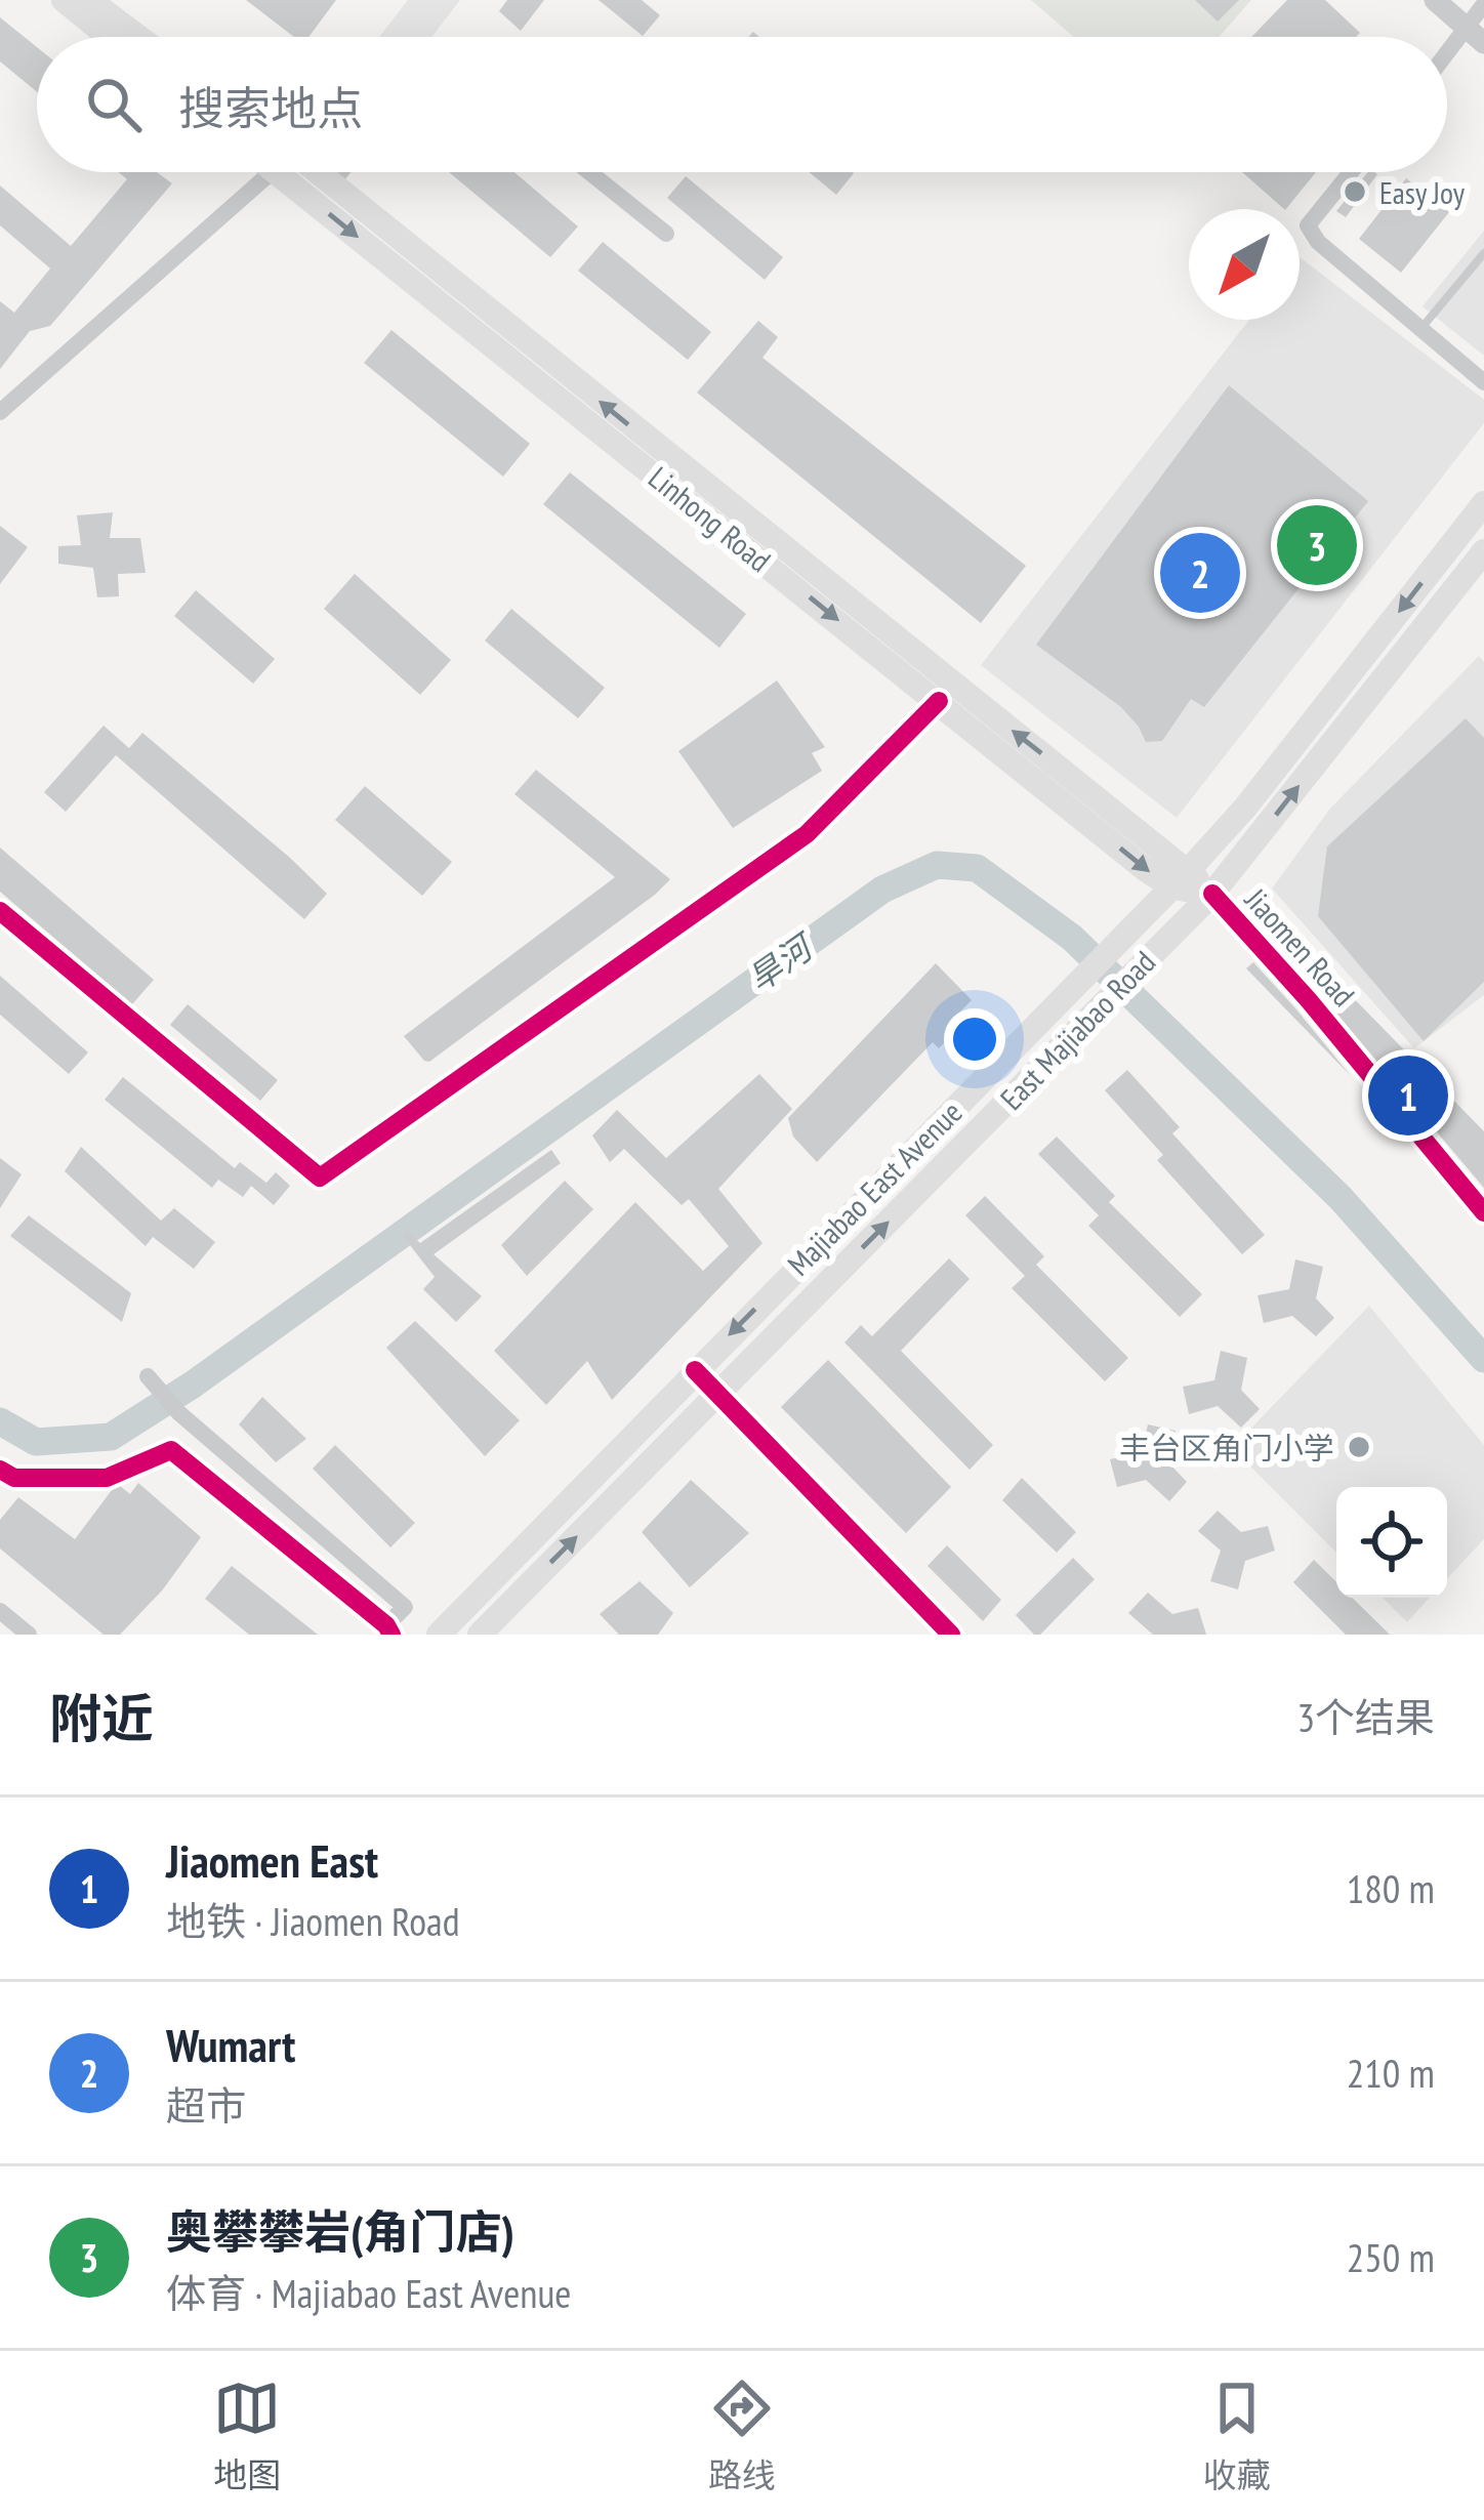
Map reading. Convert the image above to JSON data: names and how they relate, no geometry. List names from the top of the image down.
{
  "streets": {
    "main road": ["Linhong Road", "East Majiabao Road", "Majiabao East Avenue"],
    "street": ["Jiaomen Road"]
  },
  "crossings": [
    ["Linhong Road", "Majiabao East Avenue"],
    ["Jiaomen Road", "East Majiabao Road"]
  ],
  "one_way": ["East Majiabao Road", "Majiabao East Avenue"],
  "water": ["旱河"],
  "places": ["Easy Joy", "丰台区角门小学"],
  "north": "bottom left",
  "page": {
    "search": "搜索地点",
    "pins": ["3", "2", "1"],
    "heading": ["附近", "3个结果"],
    "list": [
      {
        "mark": "1",
        "name": "Jiaomen East",
        "note": "地铁 · Jiaomen Road",
        "value": "180 m"
      },
      {
        "mark": "2",
        "name": "Wumart",
        "note": "超市",
        "value": "210 m"
      },
      {
        "mark": "3",
        "name": "奥攀攀岩(角门店)",
        "note": "体育 · Majiabao East Avenue",
        "value": "250 m"
      }
    ],
    "nav": ["地图", "路线", "收藏"]
  }
}
